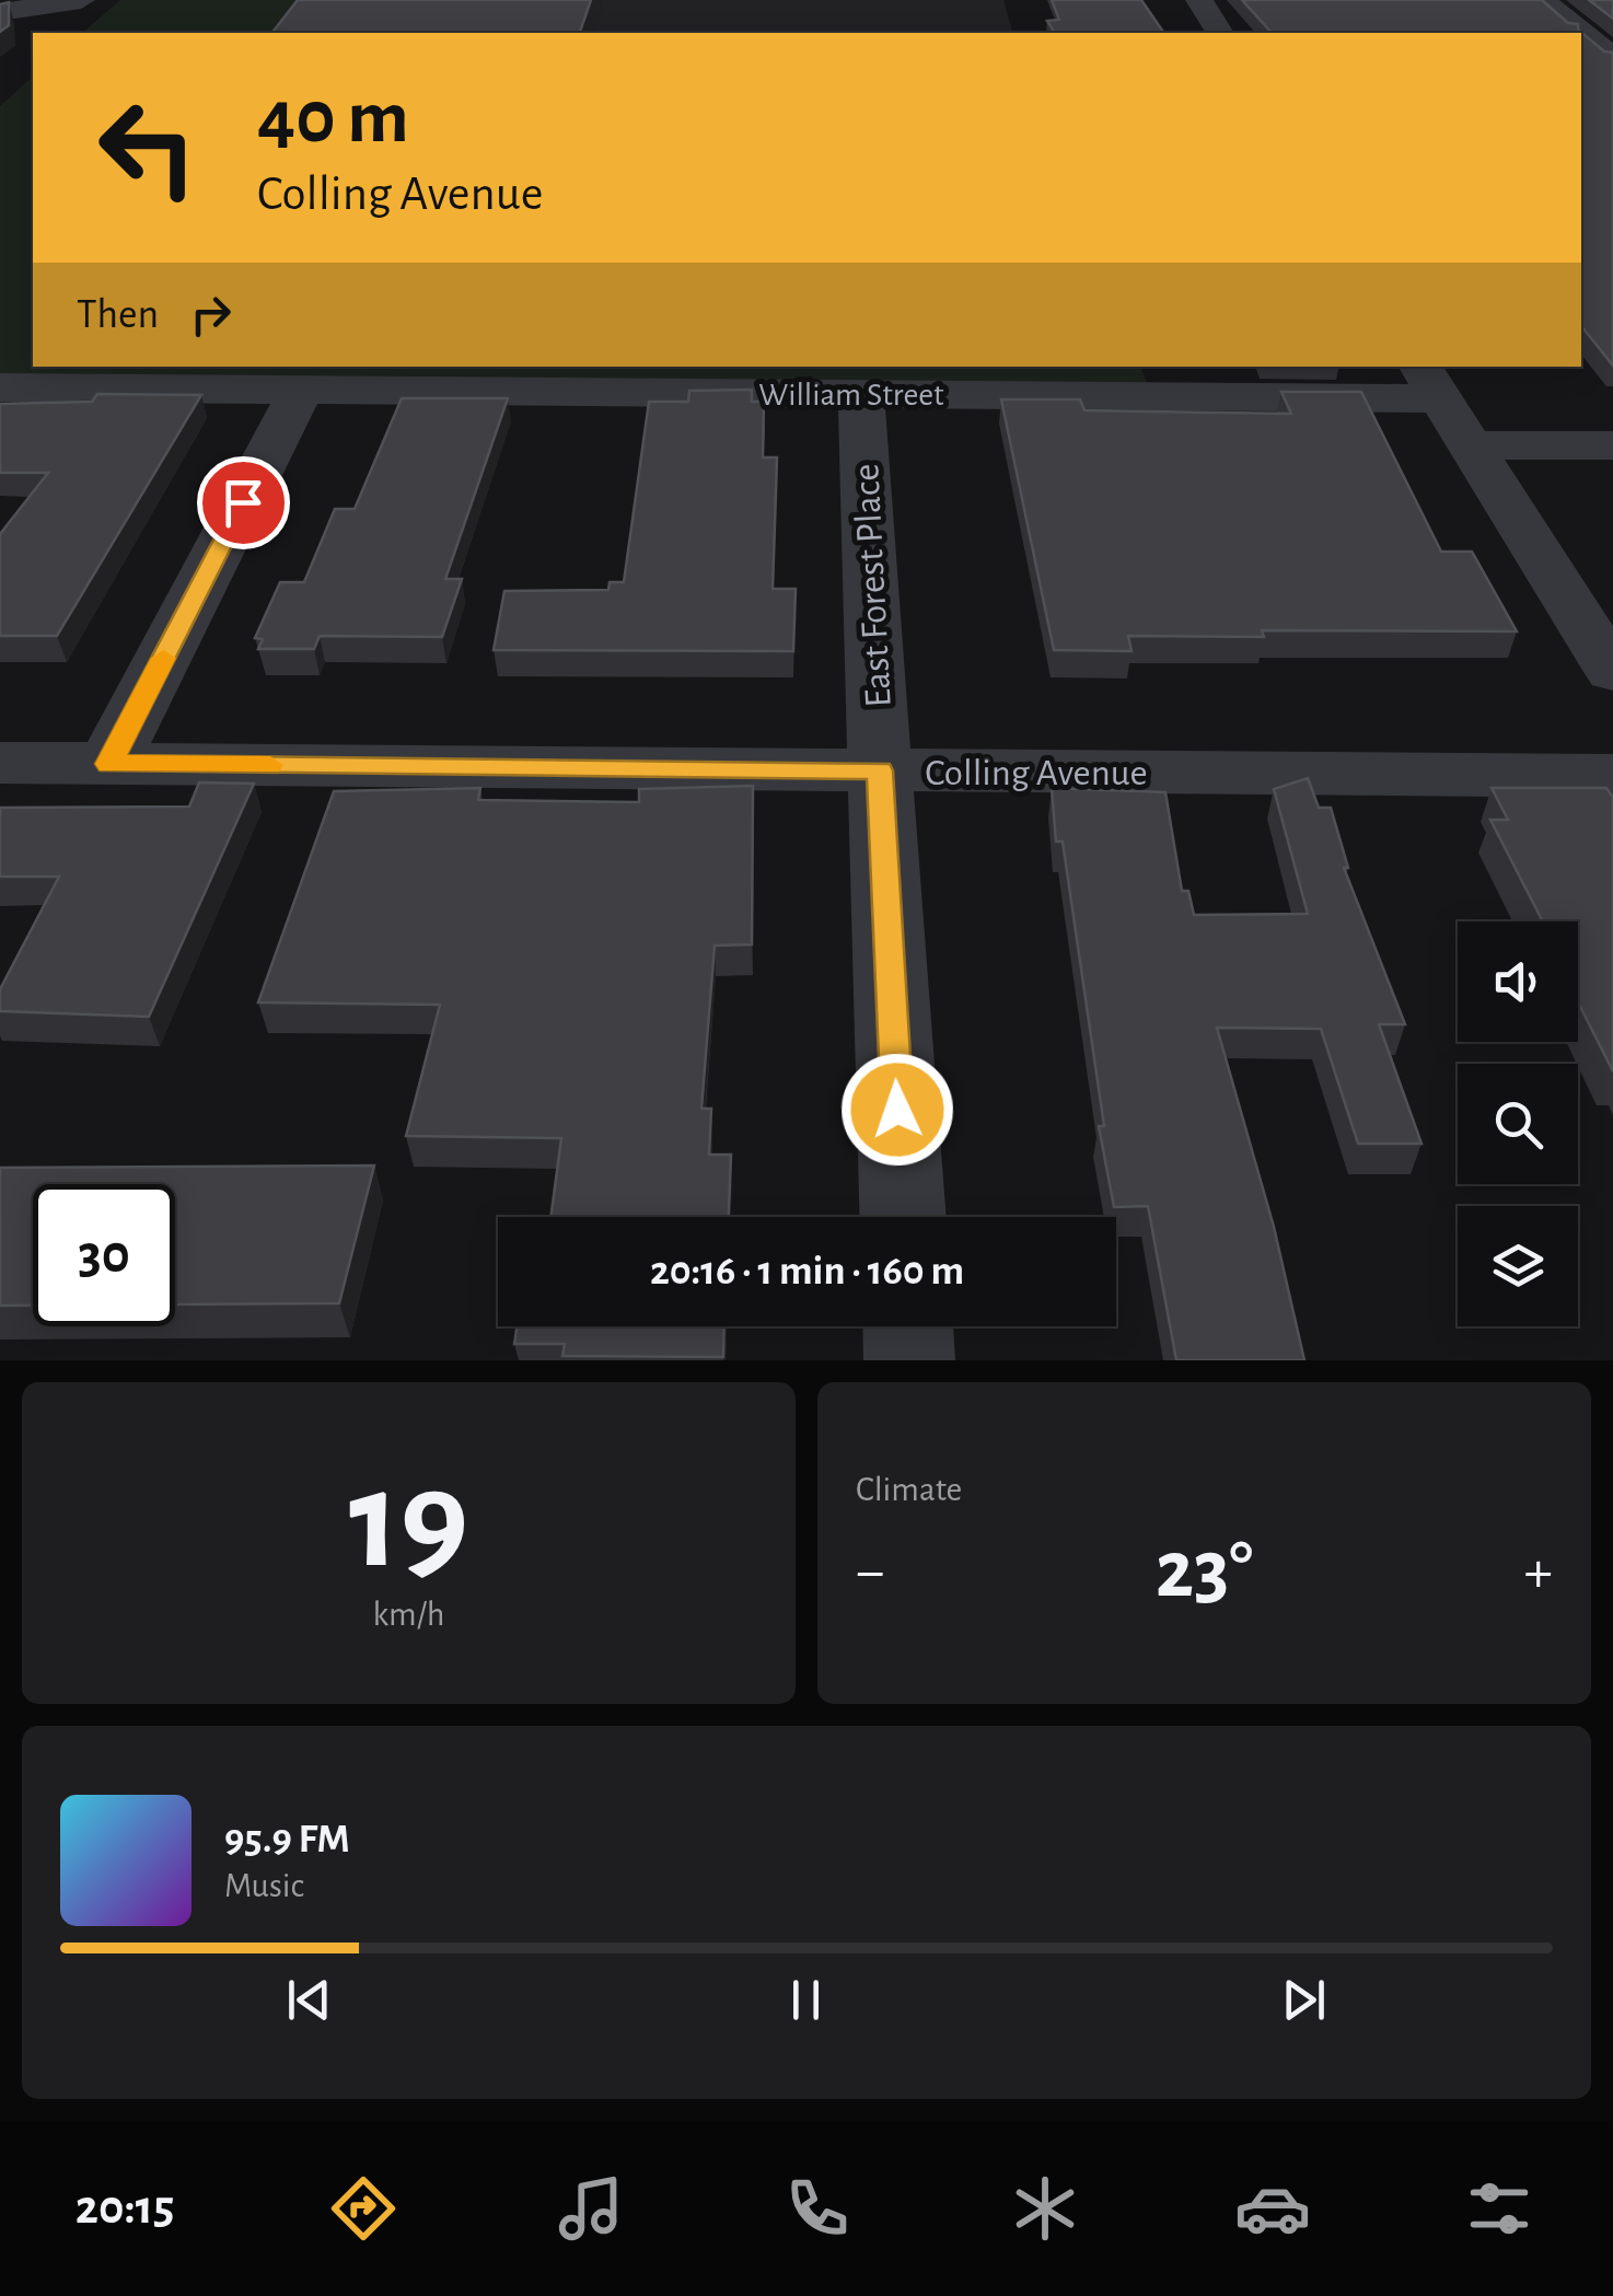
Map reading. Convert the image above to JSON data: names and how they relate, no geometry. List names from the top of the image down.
{
  "streets": {
    "street": ["William Street", "East Forest Place", "Colling Avenue"]
  },
  "crossings": [
    ["William Street", "East Forest Place"],
    ["East Forest Place", "Colling Avenue"]
  ],
  "page": {
    "turn": ["40 m", "Colling Avenue"],
    "then": "Then",
    "limit": "30",
    "trip": "20:16 · 1 min · 160 m",
    "tile": [
      ["19", "km/h"],
      "Climate"
    ],
    "heat": ["−", "23°", "+"],
    "song": ["95.9 FM", "Music"],
    "tabs": "20:15"
  }
}
